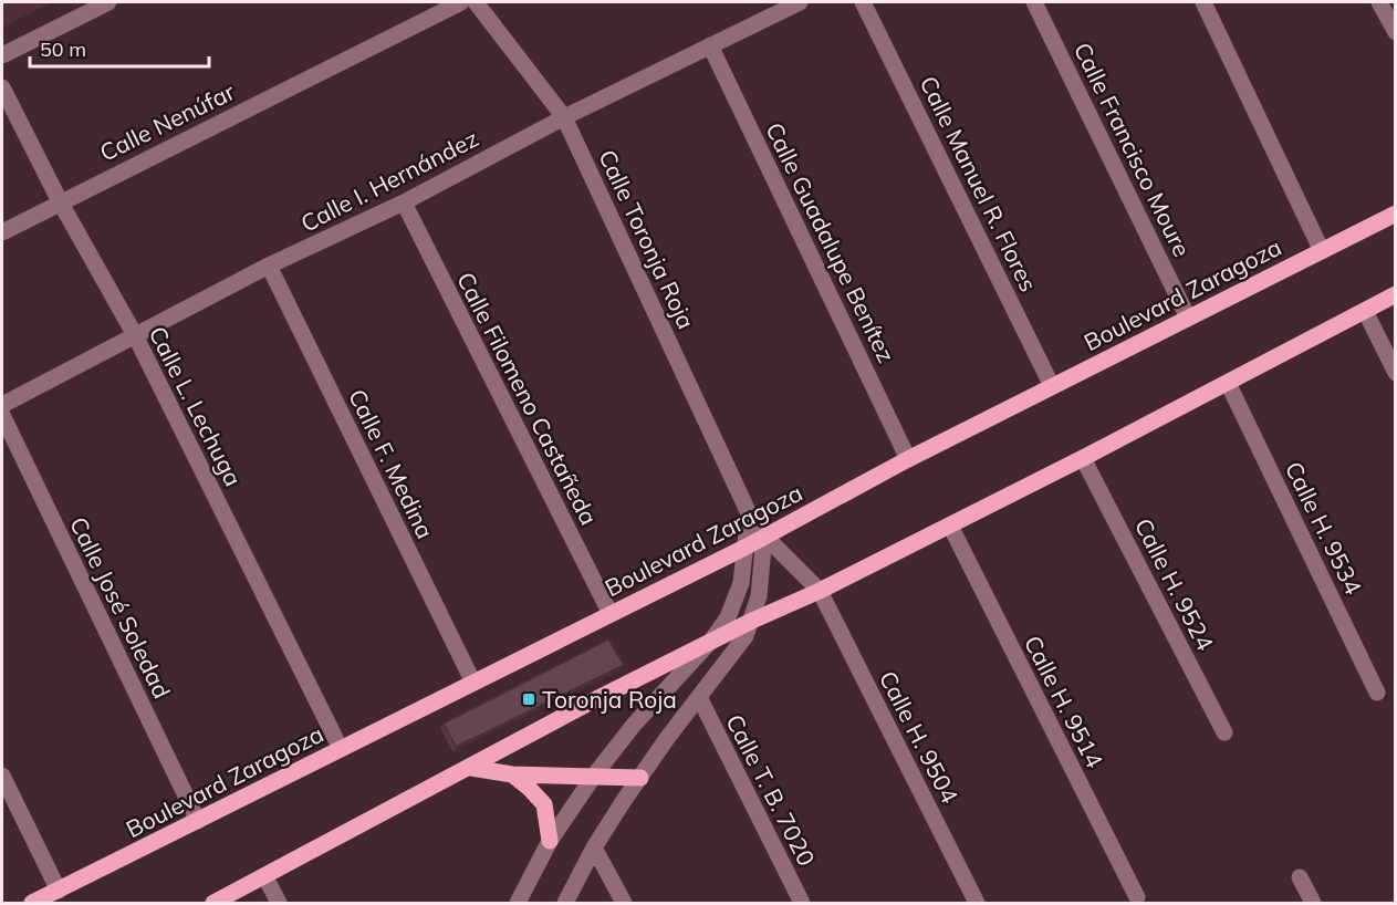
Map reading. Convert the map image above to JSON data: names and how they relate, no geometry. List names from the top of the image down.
{
  "streets": {
    "main road": ["Boulevard Zaragoza"],
    "street": [
      "Calle Nenúfar",
      "Calle Francisco Moure",
      "Calle I. Hernández",
      "Calle Manuel R. Flores",
      "Calle Toronja Roja",
      "Calle Guadalupe Benítez",
      "Calle Filomeno Castañeda",
      "Calle L. Lechuga",
      "Calle F. Medina",
      "Calle H. 9534",
      "Calle H. 9524",
      "Calle José Soledad",
      "Calle H. 9514",
      "Calle H. 9504",
      "Calle T. B. 7020"
    ]
  },
  "crossings": [
    ["Calle Nenúfar", "Calle L. Lechuga"],
    ["Calle Francisco Moure", "Boulevard Zaragoza"],
    ["Calle I. Hernández", "Calle Toronja Roja"],
    ["Calle I. Hernández", "Calle Guadalupe Benítez"],
    ["Calle I. Hernández", "Calle Filomeno Castañeda"],
    ["Calle I. Hernández", "Calle L. Lechuga"],
    ["Calle I. Hernández", "Calle F. Medina"],
    ["Calle Manuel R. Flores", "Boulevard Zaragoza"],
    ["Calle Toronja Roja", "Boulevard Zaragoza"],
    ["Calle Toronja Roja", "Calle H. 9504"],
    ["Calle Guadalupe Benítez", "Boulevard Zaragoza"],
    ["Boulevard Zaragoza", "Calle Filomeno Castañeda"],
    ["Boulevard Zaragoza", "Calle L. Lechuga"],
    ["Boulevard Zaragoza", "Calle F. Medina"],
    ["Boulevard Zaragoza", "Calle José Soledad"],
    ["Boulevard Zaragoza", "Calle H. 9504"]
  ],
  "places": {
    "transit": ["Toronja Roja"]
  },
  "scale_bar": "50 m"
}
